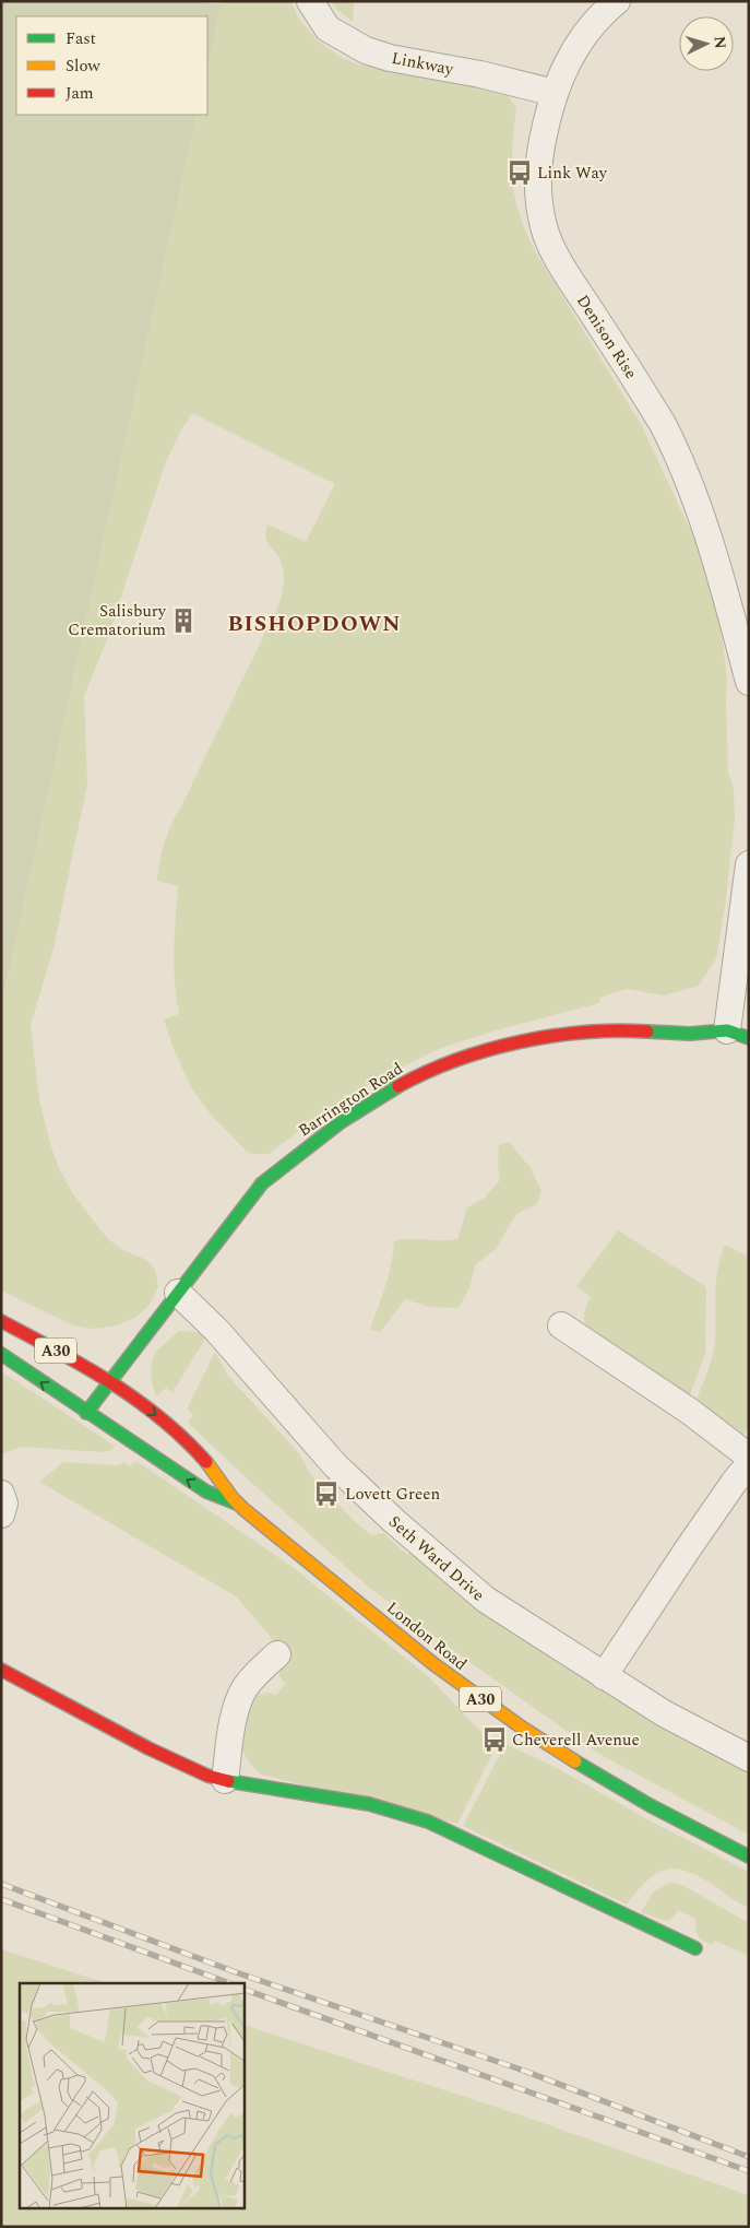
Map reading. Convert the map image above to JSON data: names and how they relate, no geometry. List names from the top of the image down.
{
  "streets": {
    "main road": ["Barrington Road", "A30", "London Road"],
    "street": ["Linkway", "Denison Rise", "Seth Ward Drive"]
  },
  "crossings": [
    ["Linkway", "Denison Rise"],
    ["Barrington Road", "Seth Ward Drive"],
    ["Barrington Road", "London Road"]
  ],
  "districts": ["BISHOPDOWN"],
  "places": {
    "bus stop": ["Link Way", "Lovett Green", "Cheverell Avenue"],
    "building": ["Salisbury Crematorium"]
  },
  "legend": ["Fast", "Slow", "Jam"],
  "north": "right"
}
